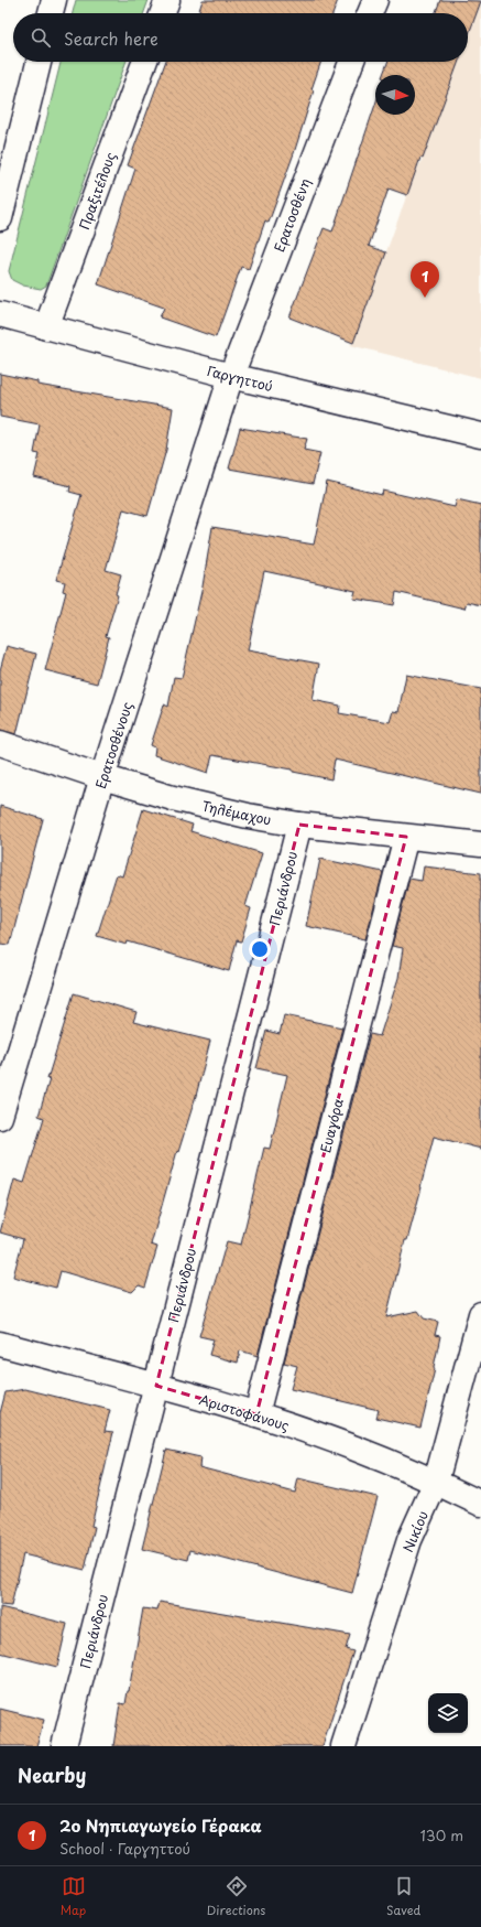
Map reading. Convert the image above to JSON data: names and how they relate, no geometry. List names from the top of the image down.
{
  "streets": {
    "street": [
      "Πραξιτέλους",
      "Ερατοσθένη",
      "Γαργηττού",
      "Ερατοσθένους",
      "Τηλέμαχου",
      "Περιάνδρου",
      "Ευαγόρα",
      "Αριστοφάνους",
      "Νικίου"
    ]
  },
  "crossings": [
    ["Πραξιτέλους", "Γαργηττού"],
    ["Ερατοσθένη", "Γαργηττού"],
    ["Ερατοσθένη", "Ερατοσθένους"],
    ["Γαργηττού", "Ερατοσθένους"],
    ["Ερατοσθένους", "Τηλέμαχου"],
    ["Τηλέμαχου", "Περιάνδρου"],
    ["Τηλέμαχου", "Ευαγόρα"],
    ["Περιάνδρου", "Αριστοφάνους"],
    ["Ευαγόρα", "Αριστοφάνους"],
    ["Αριστοφάνους", "Νικίου"]
  ],
  "north": "right",
  "page": {
    "search": "Search here",
    "pins": "1",
    "heading": "Nearby",
    "list": [
      {
        "mark": "1",
        "name": "2ο Νηπιαγωγείο Γέρακα",
        "note": "School · Γαργηττού",
        "value": "130 m"
      }
    ],
    "nav": ["Map", "Directions", "Saved"]
  }
}
